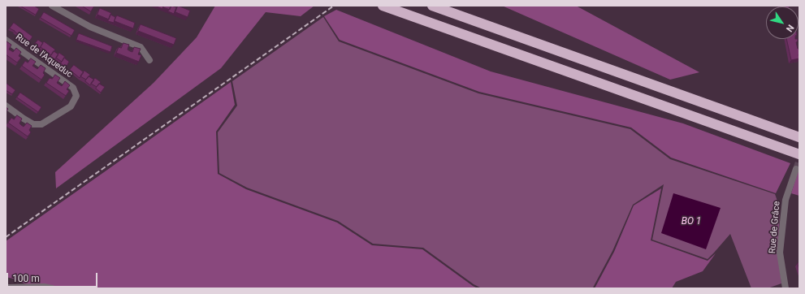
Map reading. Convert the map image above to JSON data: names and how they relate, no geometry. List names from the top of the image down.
{
  "streets": {
    "street": ["Rue de l'Aqueduc", "Rue de Grâce"]
  },
  "water": ["BO 1"],
  "scale_bar": "100 m",
  "north": "bottom right"
}
